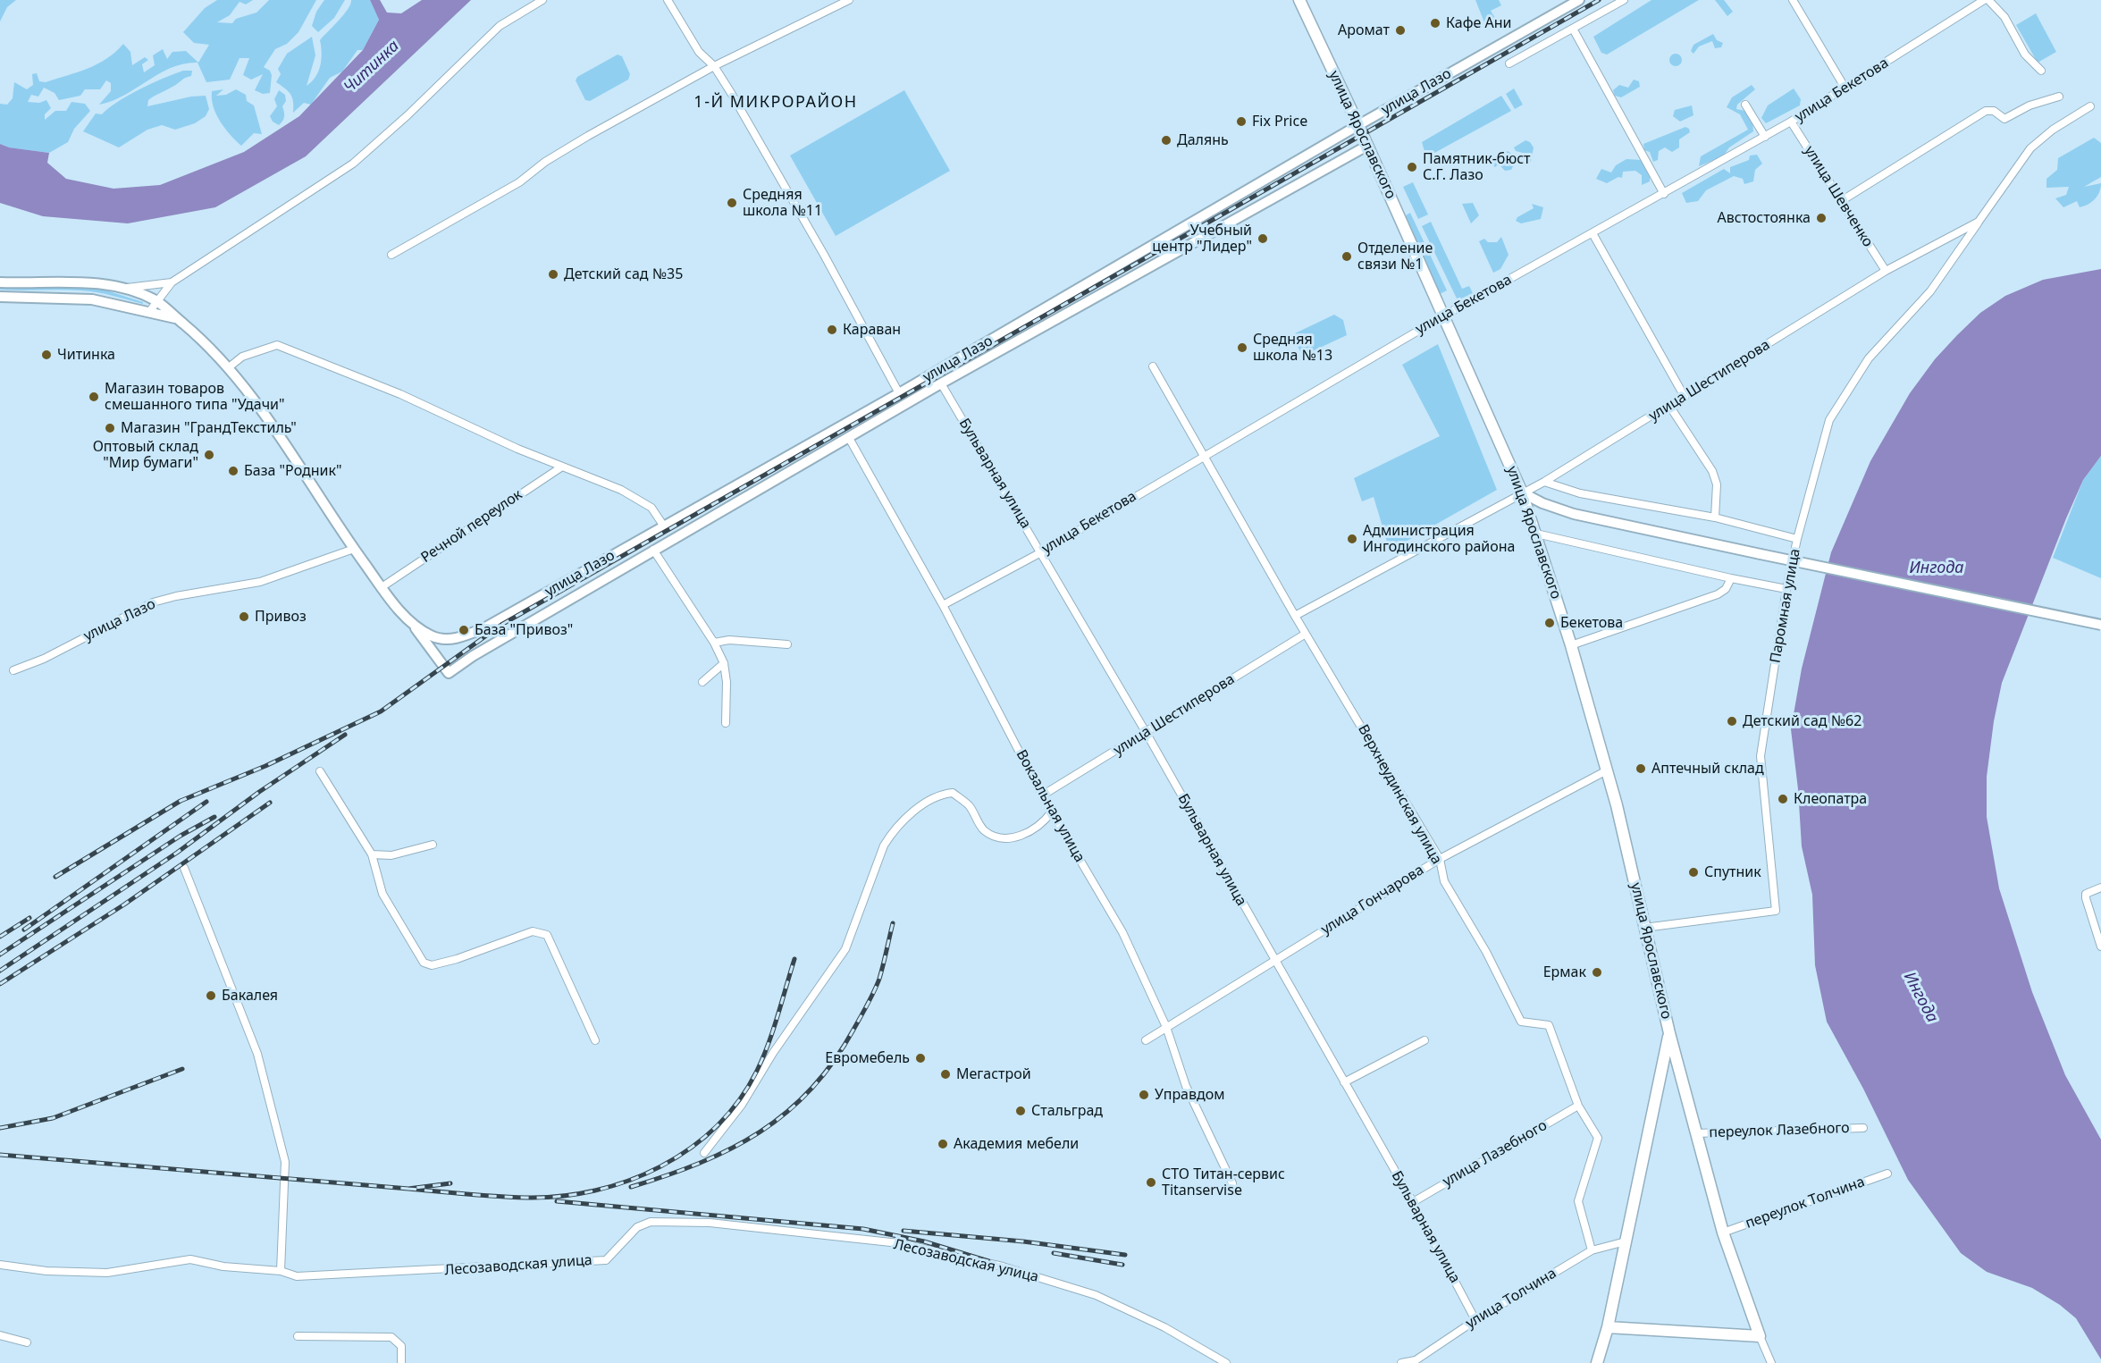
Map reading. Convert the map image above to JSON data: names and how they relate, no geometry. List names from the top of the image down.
{
  "streets": {
    "main road": ["улица Лазо", "улица Ярославского"],
    "street": [
      "улица Бекетова",
      "улица Шевченко",
      "улица Шестиперова",
      "Бульварная улица",
      "Речной переулок",
      "Паромная улица",
      "Верхнеудинская улица",
      "Вокзальная улица",
      "улица Гончарова",
      "переулок Лазебного",
      "улица Лазебного",
      "переулок Толчина",
      "Лесозаводская улица",
      "улица Толчина"
    ]
  },
  "crossings": [
    ["улица Бекетова", "улица Ярославского"],
    ["улица Бекетова", "улица Шевченко"],
    ["улица Бекетова", "Бульварная улица"],
    ["улица Бекетова", "Верхнеудинская улица"],
    ["улица Бекетова", "Вокзальная улица"],
    ["улица Лазо", "улица Ярославского"],
    ["улица Лазо", "Бульварная улица"],
    ["улица Лазо", "Речной переулок"],
    ["улица Лазо", "Вокзальная улица"],
    ["улица Ярославского", "улица Шестиперова"],
    ["улица Ярославского", "Паромная улица"],
    ["улица Ярославского", "улица Гончарова"],
    ["улица Ярославского", "переулок Лазебного"],
    ["улица Ярославского", "переулок Толчина"],
    ["улица Ярославского", "улица Толчина"],
    ["улица Шевченко", "улица Шестиперова"],
    ["улица Шестиперова", "Бульварная улица"],
    ["улица Шестиперова", "Паромная улица"],
    ["улица Шестиперова", "Верхнеудинская улица"],
    ["улица Шестиперова", "Вокзальная улица"],
    ["Бульварная улица", "улица Гончарова"],
    ["Бульварная улица", "улица Лазебного"],
    ["Бульварная улица", "улица Толчина"],
    ["Верхнеудинская улица", "улица Гончарова"],
    ["Верхнеудинская улица", "улица Лазебного"],
    ["Верхнеудинская улица", "улица Толчина"],
    ["Вокзальная улица", "улица Гончарова"]
  ],
  "districts": ["1-Й МИКРОРАЙОН"],
  "water": ["Читинка", "Ингода"],
  "places": [
    "Кафе Ани",
    "Аромат",
    "Fix Price",
    "Далянь",
    "Памятник-бюст С.Г. Лазо",
    "Средняя школа №11",
    "Австостоянка",
    "Учебный центр \"Лидер\"",
    "Отделение связи №1",
    "Детский сад №35",
    "Караван",
    "Средняя школа №13",
    "Читинка",
    "Магазин товаров смешанного типа \"Удачи\"",
    "Магазин \"ГрандТекстиль\"",
    "Оптовый склад \"Мир бумаги\"",
    "База \"Родник\"",
    "Администрация Ингодинского района",
    "Привоз",
    "Бекетова",
    "База \"Привоз\"",
    "Детский сад №62",
    "Аптечный склад",
    "Клеопатра",
    "Спутник",
    "Ермак",
    "Бакалея",
    "Евромебель",
    "Мегастрой",
    "Управдом",
    "Стальград",
    "Академия мебели",
    "СТО Титан-сервис Titanservise"
  ]
}
